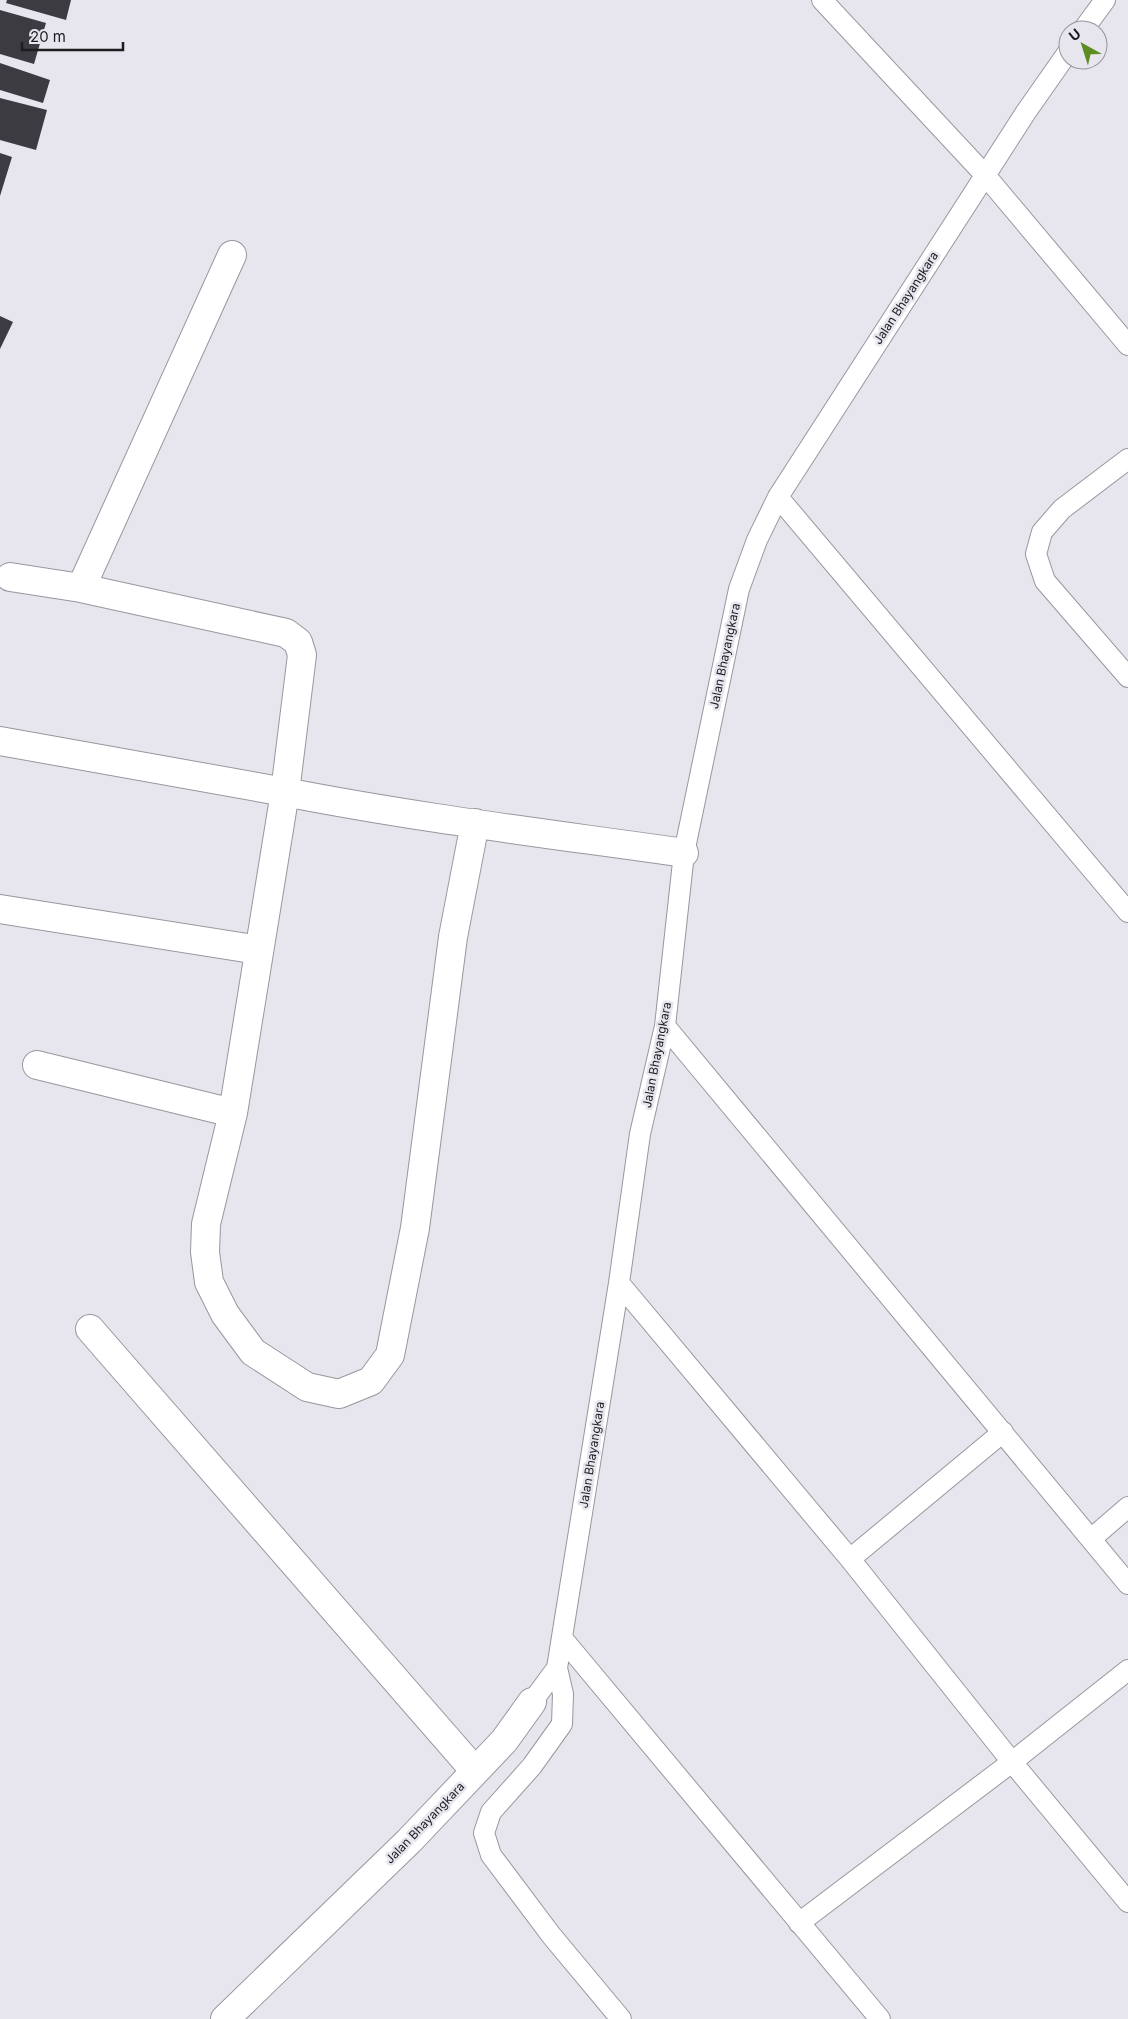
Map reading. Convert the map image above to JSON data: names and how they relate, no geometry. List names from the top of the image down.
{
  "streets": {
    "street": ["Jalan Bhayangkara"]
  },
  "scale_bar": "20 m",
  "north": "top left"
}
